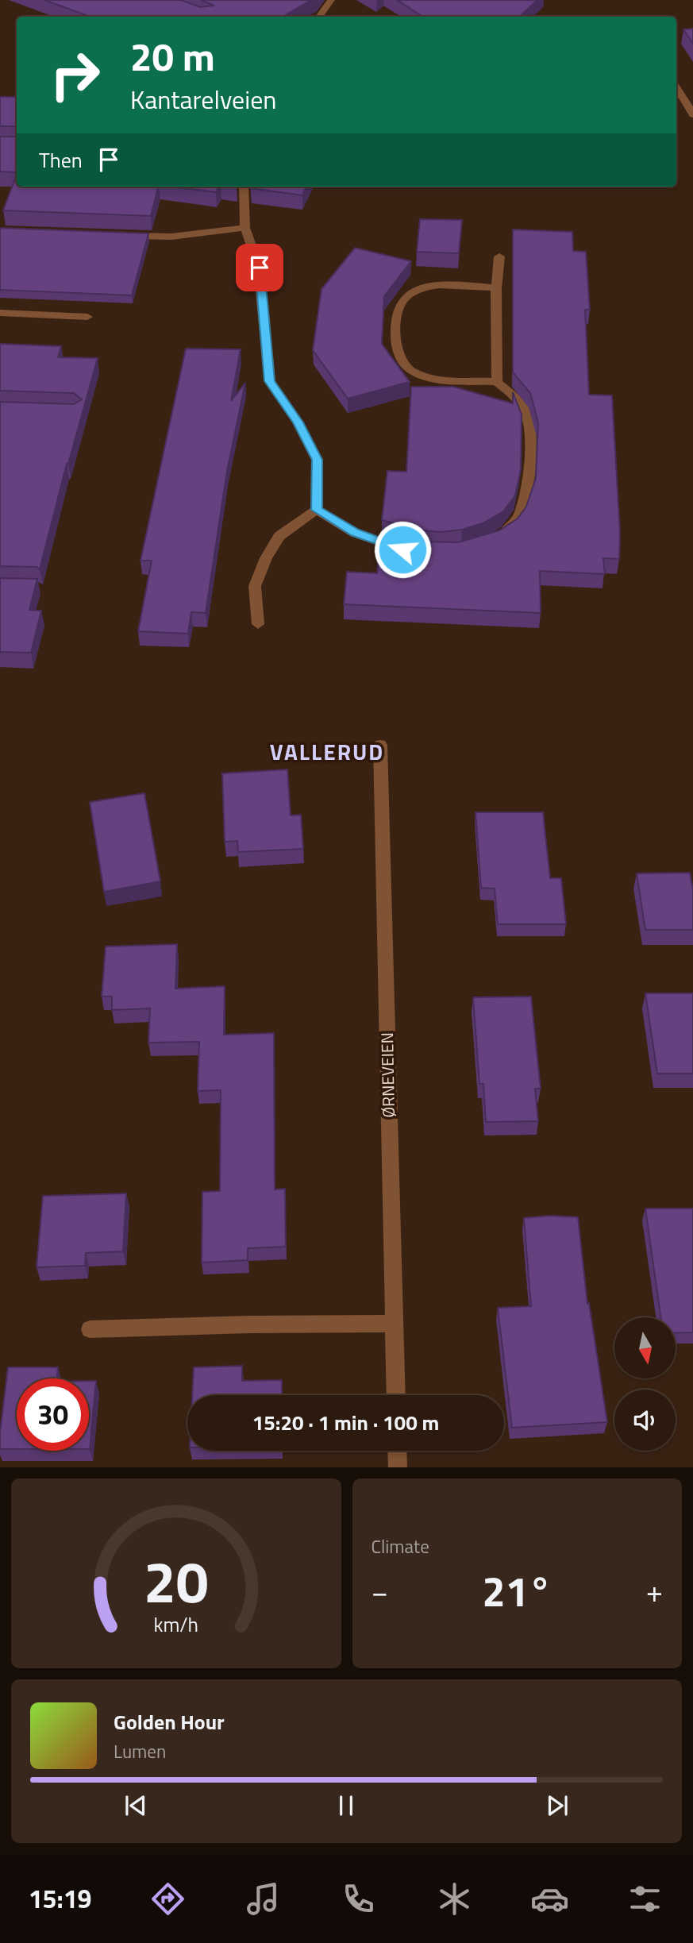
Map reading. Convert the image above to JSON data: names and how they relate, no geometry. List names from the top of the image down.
{
  "streets": {
    "street": ["ØRNEVEIEN"]
  },
  "districts": ["VALLERUD"],
  "north": "bottom",
  "page": {
    "turn": ["20 m", "Kantarelveien"],
    "then": "Then",
    "limit": "30",
    "trip": "15:20 · 1 min · 100 m",
    "tile": "Climate",
    "heat": ["−", "21°", "+"],
    "song": ["Golden Hour", "Lumen"],
    "tabs": "15:19",
    "gauge": ["20", "km/h"]
  }
}
